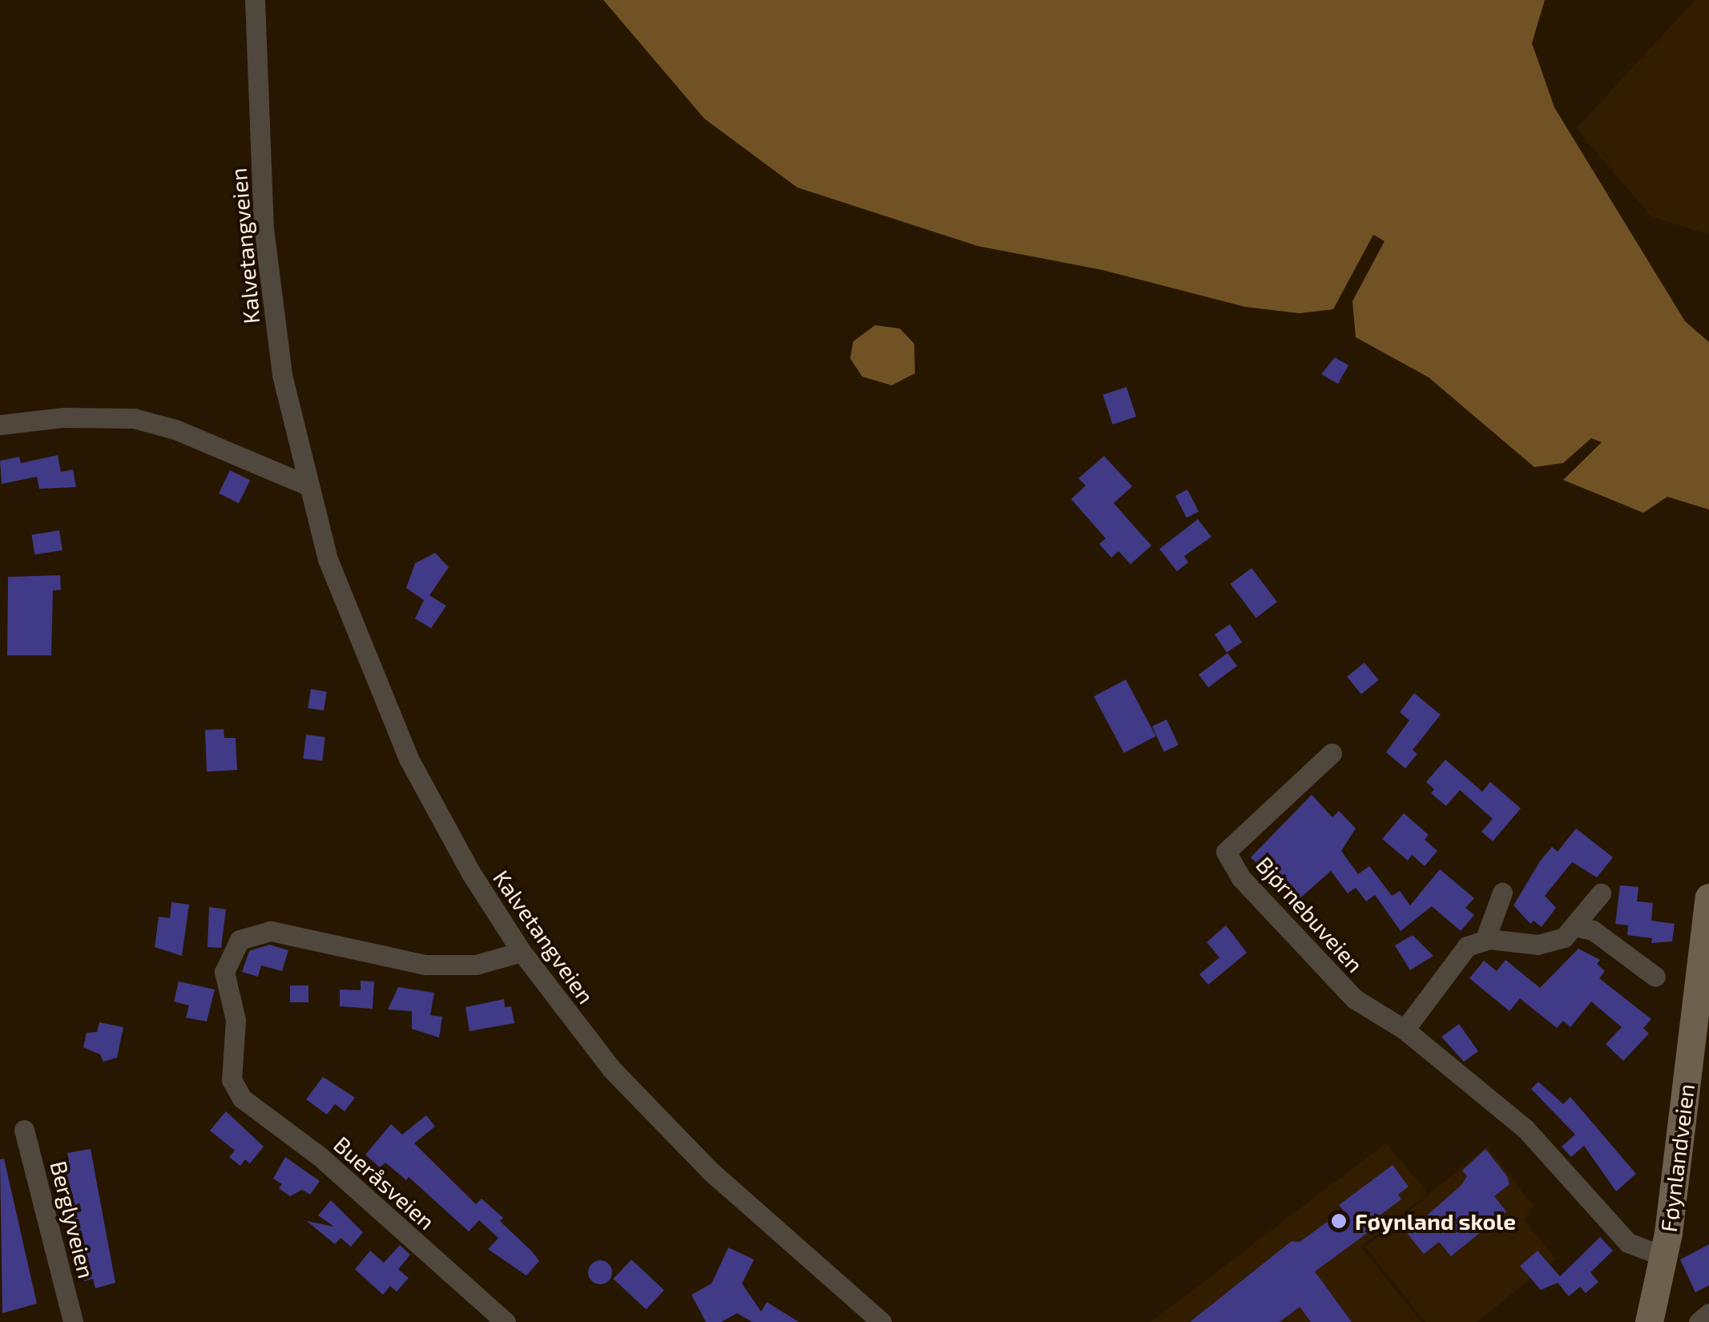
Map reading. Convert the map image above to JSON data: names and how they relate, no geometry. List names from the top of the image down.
{
  "streets": {
    "main road": ["Føynlandveien"],
    "street": [
      "Kalvetangveien",
      "Bjørnebuveien",
      "Bueråsveien",
      "Berglyveien"
    ]
  },
  "crossings": [
    ["Kalvetangveien", "Bueråsveien"],
    ["Bjørnebuveien", "Føynlandveien"]
  ],
  "places": ["Føynland skole"]
}
